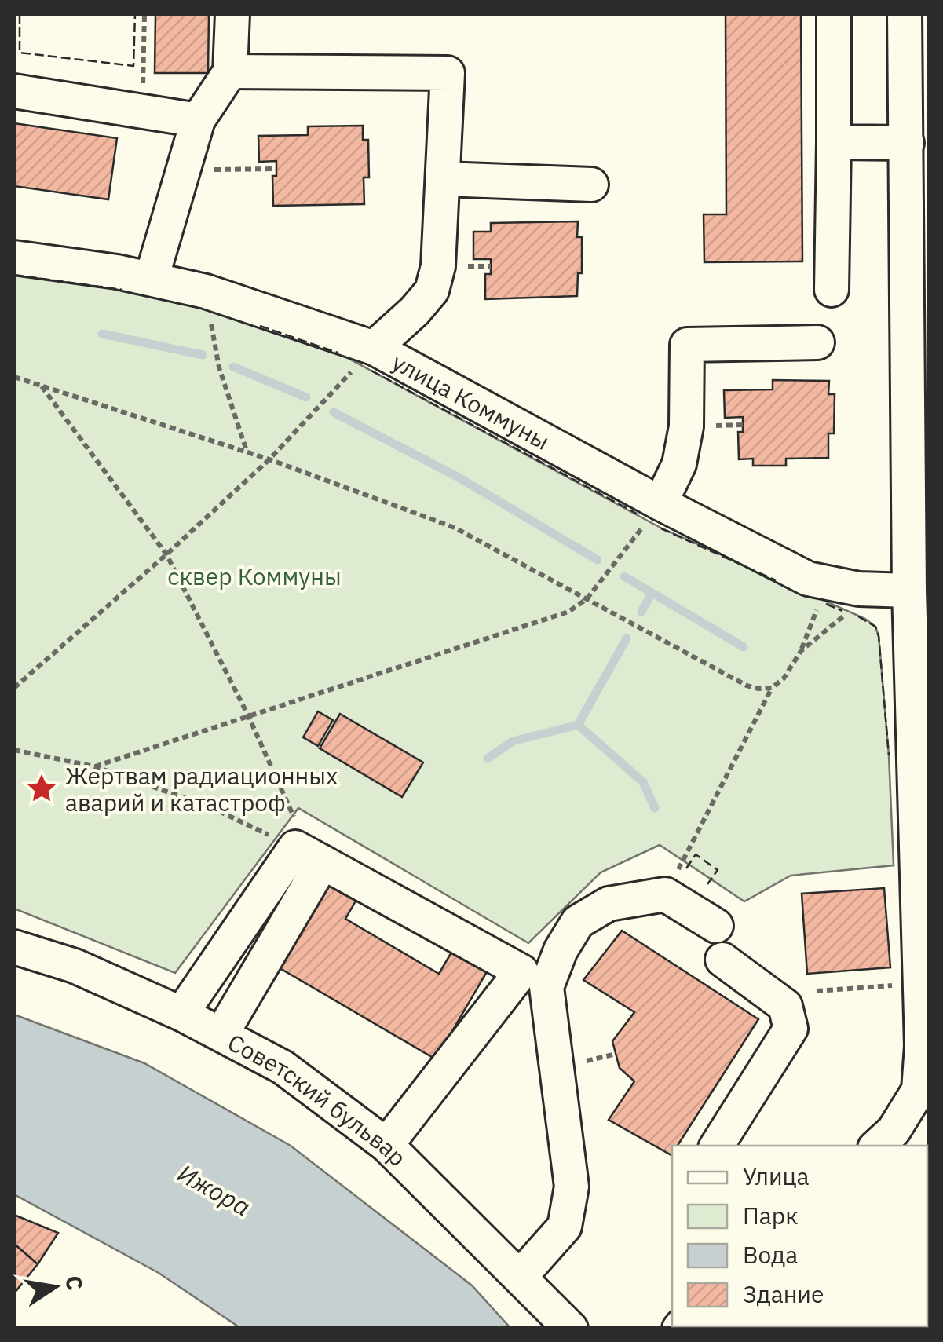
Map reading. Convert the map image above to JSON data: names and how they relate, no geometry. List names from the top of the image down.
{
  "streets": {
    "street": ["улица Коммуны", "Советский бульвар"]
  },
  "water": ["Ижора"],
  "parks": ["сквер Коммуны"],
  "places": {
    "place": ["Жертвам радиационных аварий и катастроф"]
  },
  "legend": [
    "Улица",
    "Парк",
    "Вода",
    "Здание"
  ],
  "north": "right"
}
